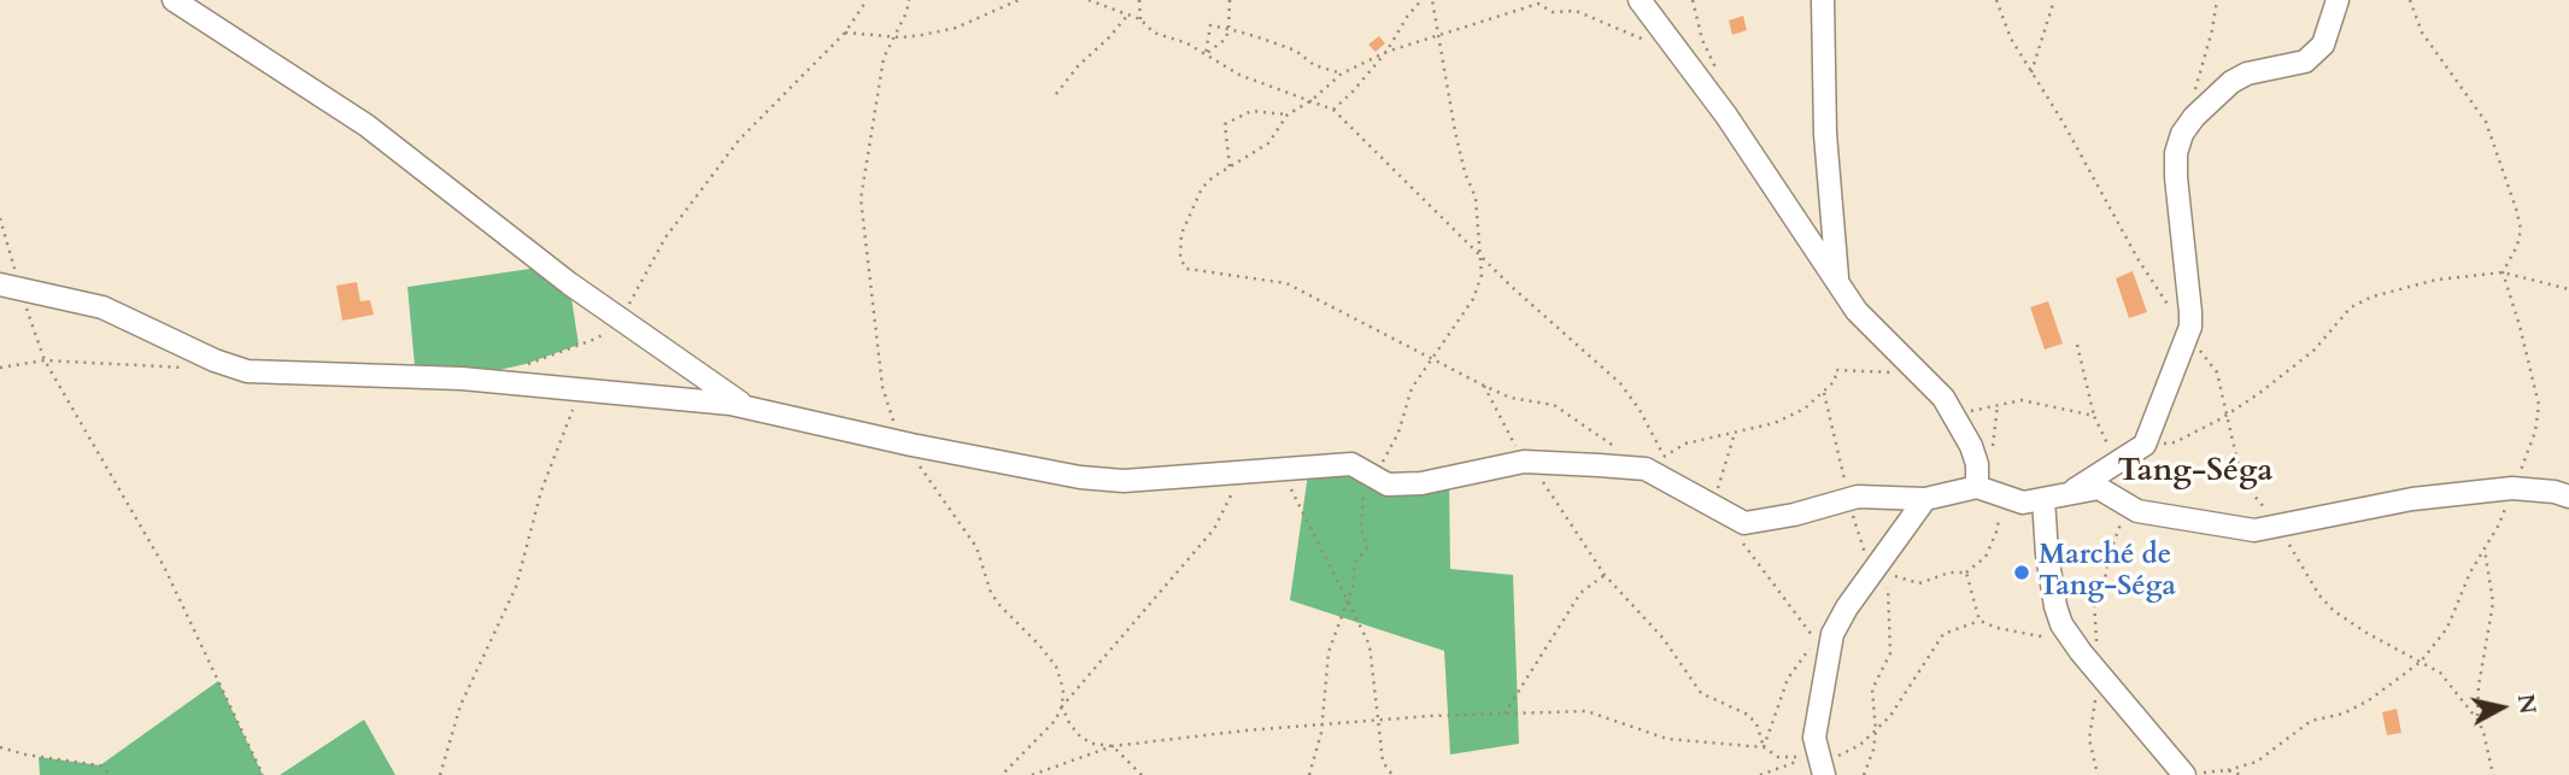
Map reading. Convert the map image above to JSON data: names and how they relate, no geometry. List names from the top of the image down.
{
  "districts": ["Tang-Séga"],
  "places": ["Marché de Tang-Séga"],
  "north": "right"
}
